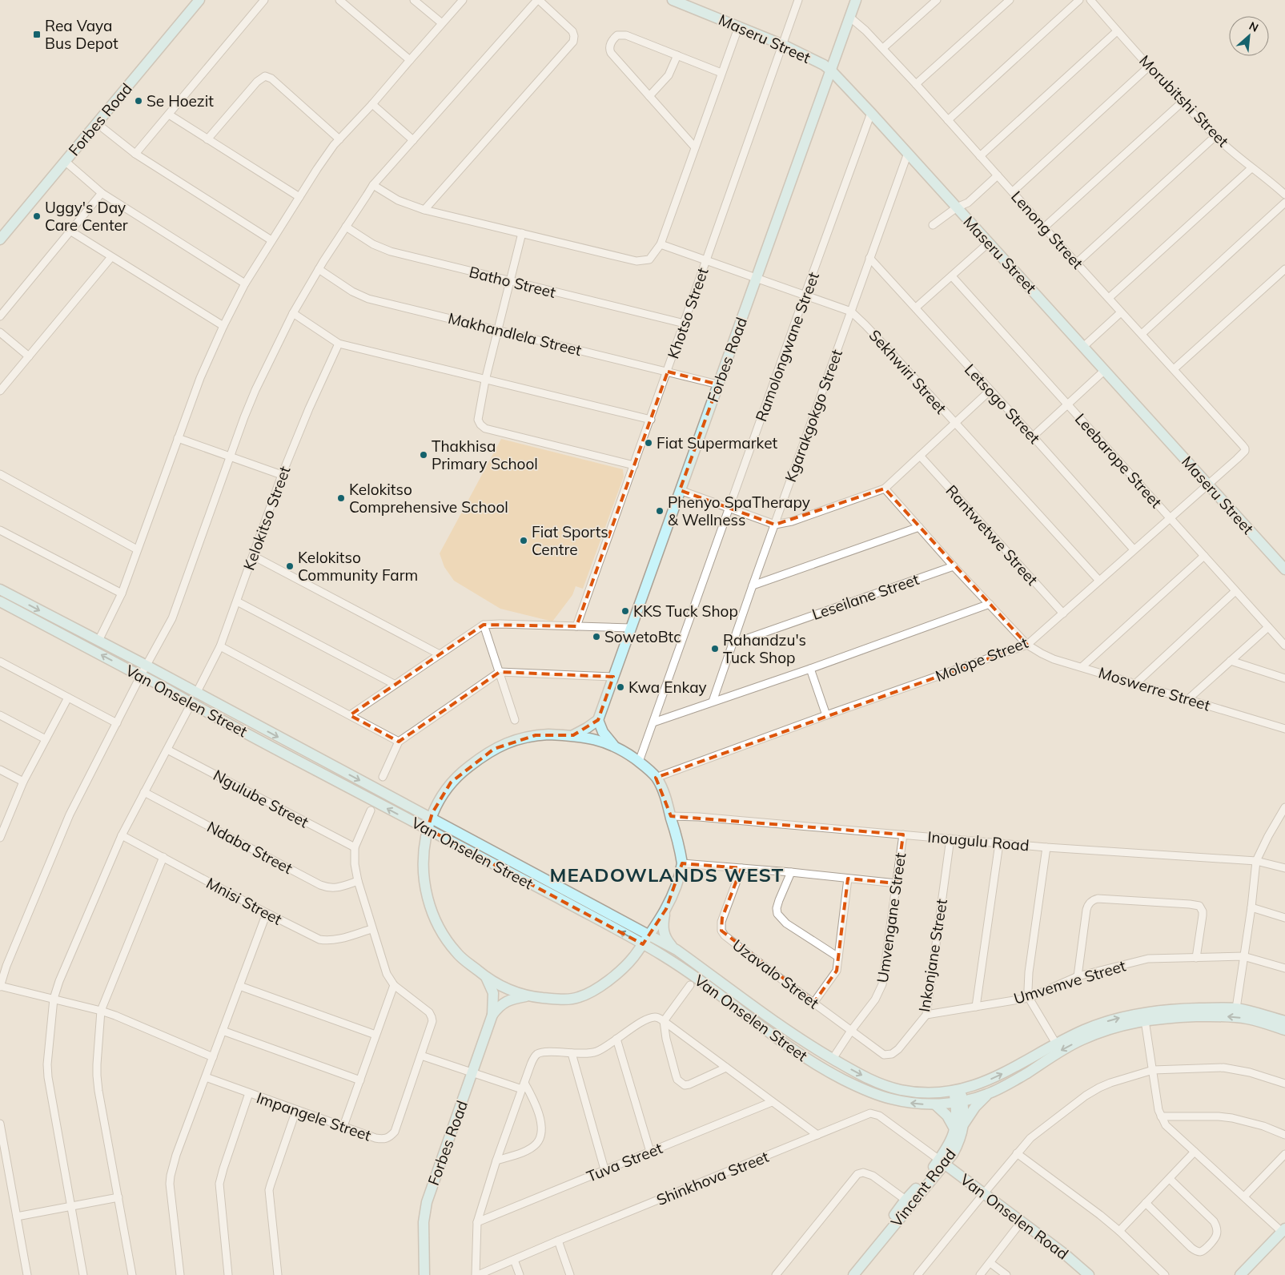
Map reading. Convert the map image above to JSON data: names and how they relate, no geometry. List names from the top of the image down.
{
  "streets": {
    "main road": [
      "Maseru Street",
      "Forbes Road",
      "Van Onselen Street",
      "Vincent Road",
      "Van Onselen Road"
    ],
    "street": [
      "Morubitshi Street",
      "Lenong Street",
      "Batho Street",
      "Khotso Street",
      "Makhandlela Street",
      "Ramolongwane Street",
      "Sekhwiri Street",
      "Letsogo Street",
      "Kgarakgokgo Street",
      "Leebarope Street",
      "Kelokitso Street",
      "Rantwetwe Street",
      "Leseilane Street",
      "Molope Street",
      "Moswerre Street",
      "Ngulube Street",
      "Inougulu Road",
      "Ndaba Street",
      "Mnisi Street",
      "Umvengane Street",
      "Inkonjane Street",
      "Uzavalo Street",
      "Umvemve Street",
      "Impangele Street",
      "Tuva Street",
      "Shinkhova Street"
    ]
  },
  "crossings": [
    ["Maseru Street", "Forbes Road"],
    ["Maseru Street", "Khotso Street"],
    ["Maseru Street", "Ramolongwane Street"],
    ["Maseru Street", "Kgarakgokgo Street"],
    ["Maseru Street", "Molope Street"],
    ["Forbes Road", "Lenong Street"],
    ["Forbes Road", "Makhandlela Street"],
    ["Forbes Road", "Sekhwiri Street"],
    ["Lenong Street", "Molope Street"],
    ["Batho Street", "Khotso Street"],
    ["Khotso Street", "Makhandlela Street"],
    ["Khotso Street", "Sekhwiri Street"],
    ["Ramolongwane Street", "Sekhwiri Street"],
    ["Sekhwiri Street", "Kgarakgokgo Street"],
    ["Sekhwiri Street", "Molope Street"],
    ["Letsogo Street", "Kgarakgokgo Street"],
    ["Letsogo Street", "Molope Street"],
    ["Kgarakgokgo Street", "Leseilane Street"],
    ["Leebarope Street", "Molope Street"],
    ["Kelokitso Street", "Van Onselen Street"],
    ["Rantwetwe Street", "Molope Street"],
    ["Leseilane Street", "Moswerre Street"],
    ["Molope Street", "Moswerre Street"],
    ["Van Onselen Street", "Umvengane Street"],
    ["Van Onselen Street", "Vincent Road"],
    ["Inougulu Road", "Umvengane Street"],
    ["Inougulu Road", "Inkonjane Street"],
    ["Umvengane Street", "Uzavalo Street"],
    ["Inkonjane Street", "Uzavalo Street"],
    ["Inkonjane Street", "Umvemve Street"],
    ["Shinkhova Street", "Vincent Road"],
    ["Shinkhova Street", "Van Onselen Road"],
    ["Vincent Road", "Van Onselen Road"]
  ],
  "districts": ["MEADOWLANDS WEST"],
  "places": {
    "transit": ["Rea Vaya Bus Depot"],
    "other": [
      "Se Hoezit",
      "Uggy's Day Care Center",
      "Fiat Supermarket",
      "Thakhisa Primary School",
      "Kelokitso Comprehensive School",
      "Phenyo SpaTherapy & Wellness",
      "Fiat Sports Centre",
      "Kelokitso Community Farm",
      "KKS Tuck Shop",
      "SowetoBtc",
      "Rahandzu's Tuck Shop",
      "Kwa Enkay"
    ]
  },
  "north": "top right"
}
